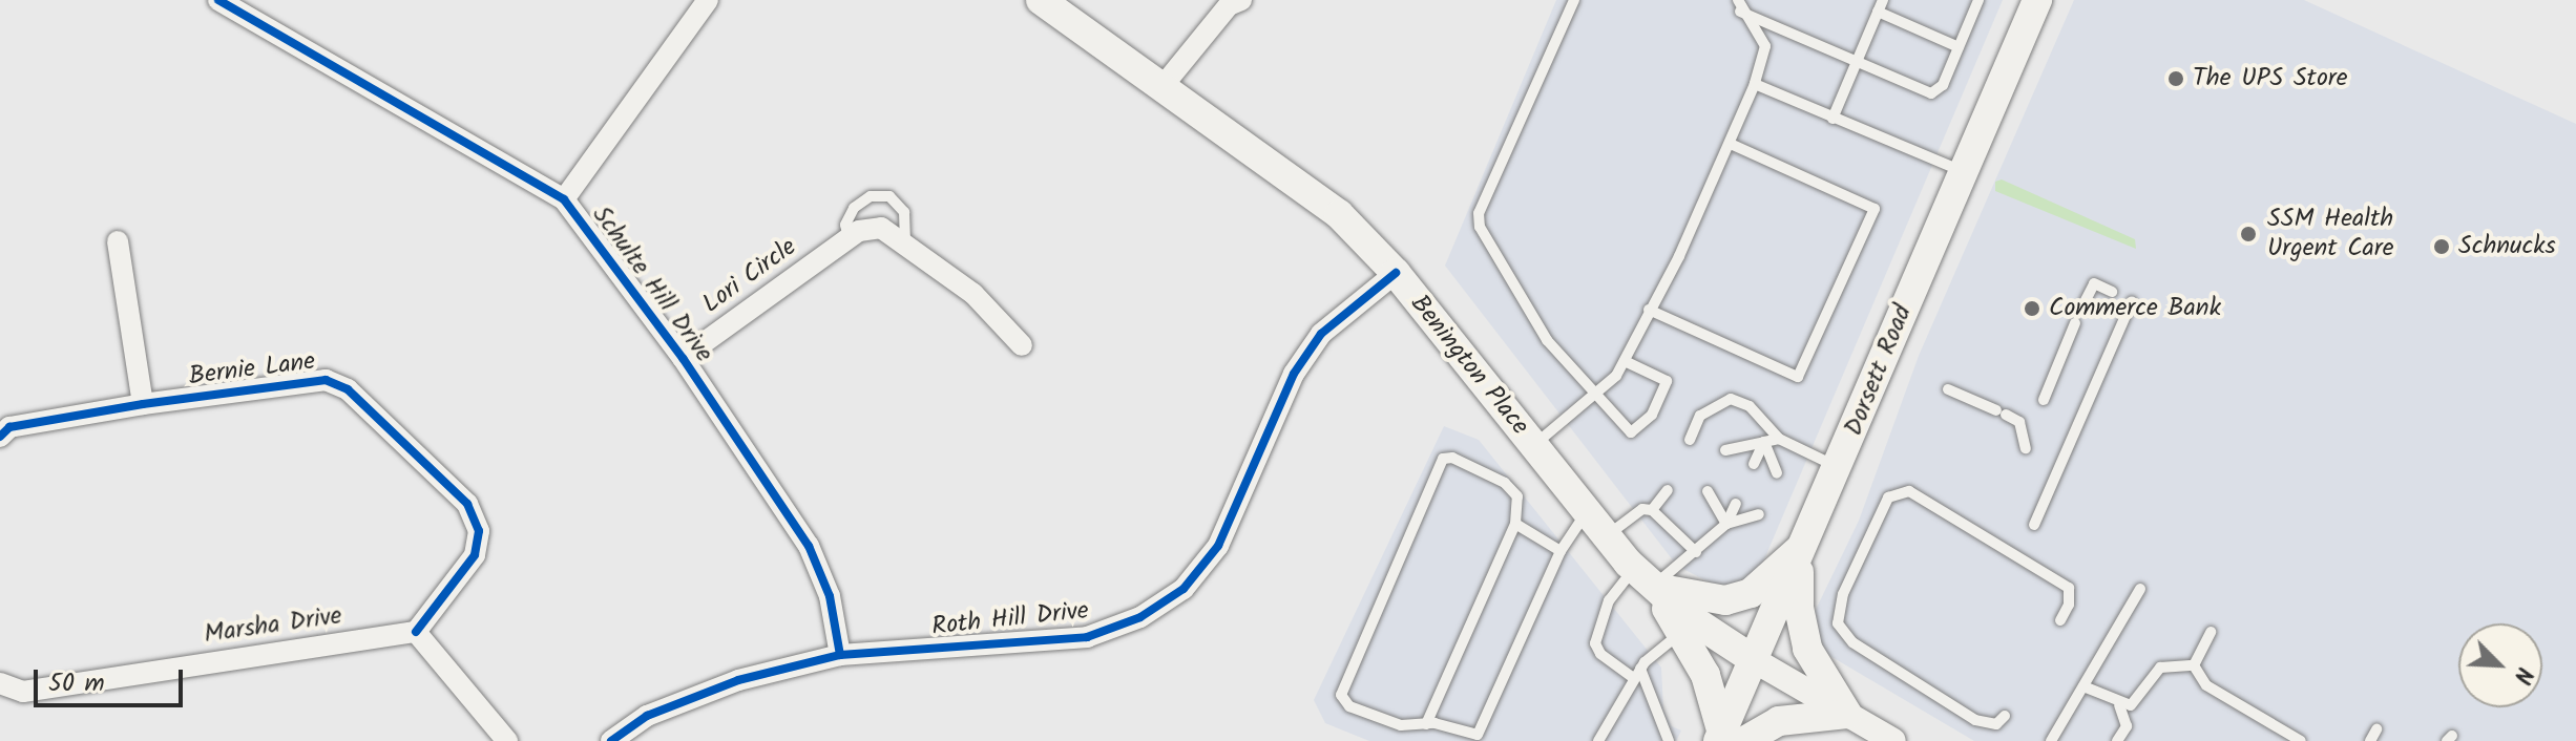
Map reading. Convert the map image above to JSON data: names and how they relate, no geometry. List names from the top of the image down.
{
  "streets": {
    "main road": ["Benington Place", "Dorsett Road"],
    "street": [
      "Lori Circle",
      "Schulte Hill Drive",
      "Bernie Lane",
      "Roth Hill Drive",
      "Marsha Drive"
    ]
  },
  "crossings": [
    ["Lori Circle", "Schulte Hill Drive"],
    ["Schulte Hill Drive", "Roth Hill Drive"],
    ["Benington Place", "Dorsett Road"],
    ["Benington Place", "Roth Hill Drive"],
    ["Bernie Lane", "Marsha Drive"]
  ],
  "places": [
    "The UPS Store",
    "SSM Health Urgent Care",
    "Schnucks",
    "Commerce Bank"
  ],
  "scale_bar": "50 m",
  "north": "bottom right"
}
